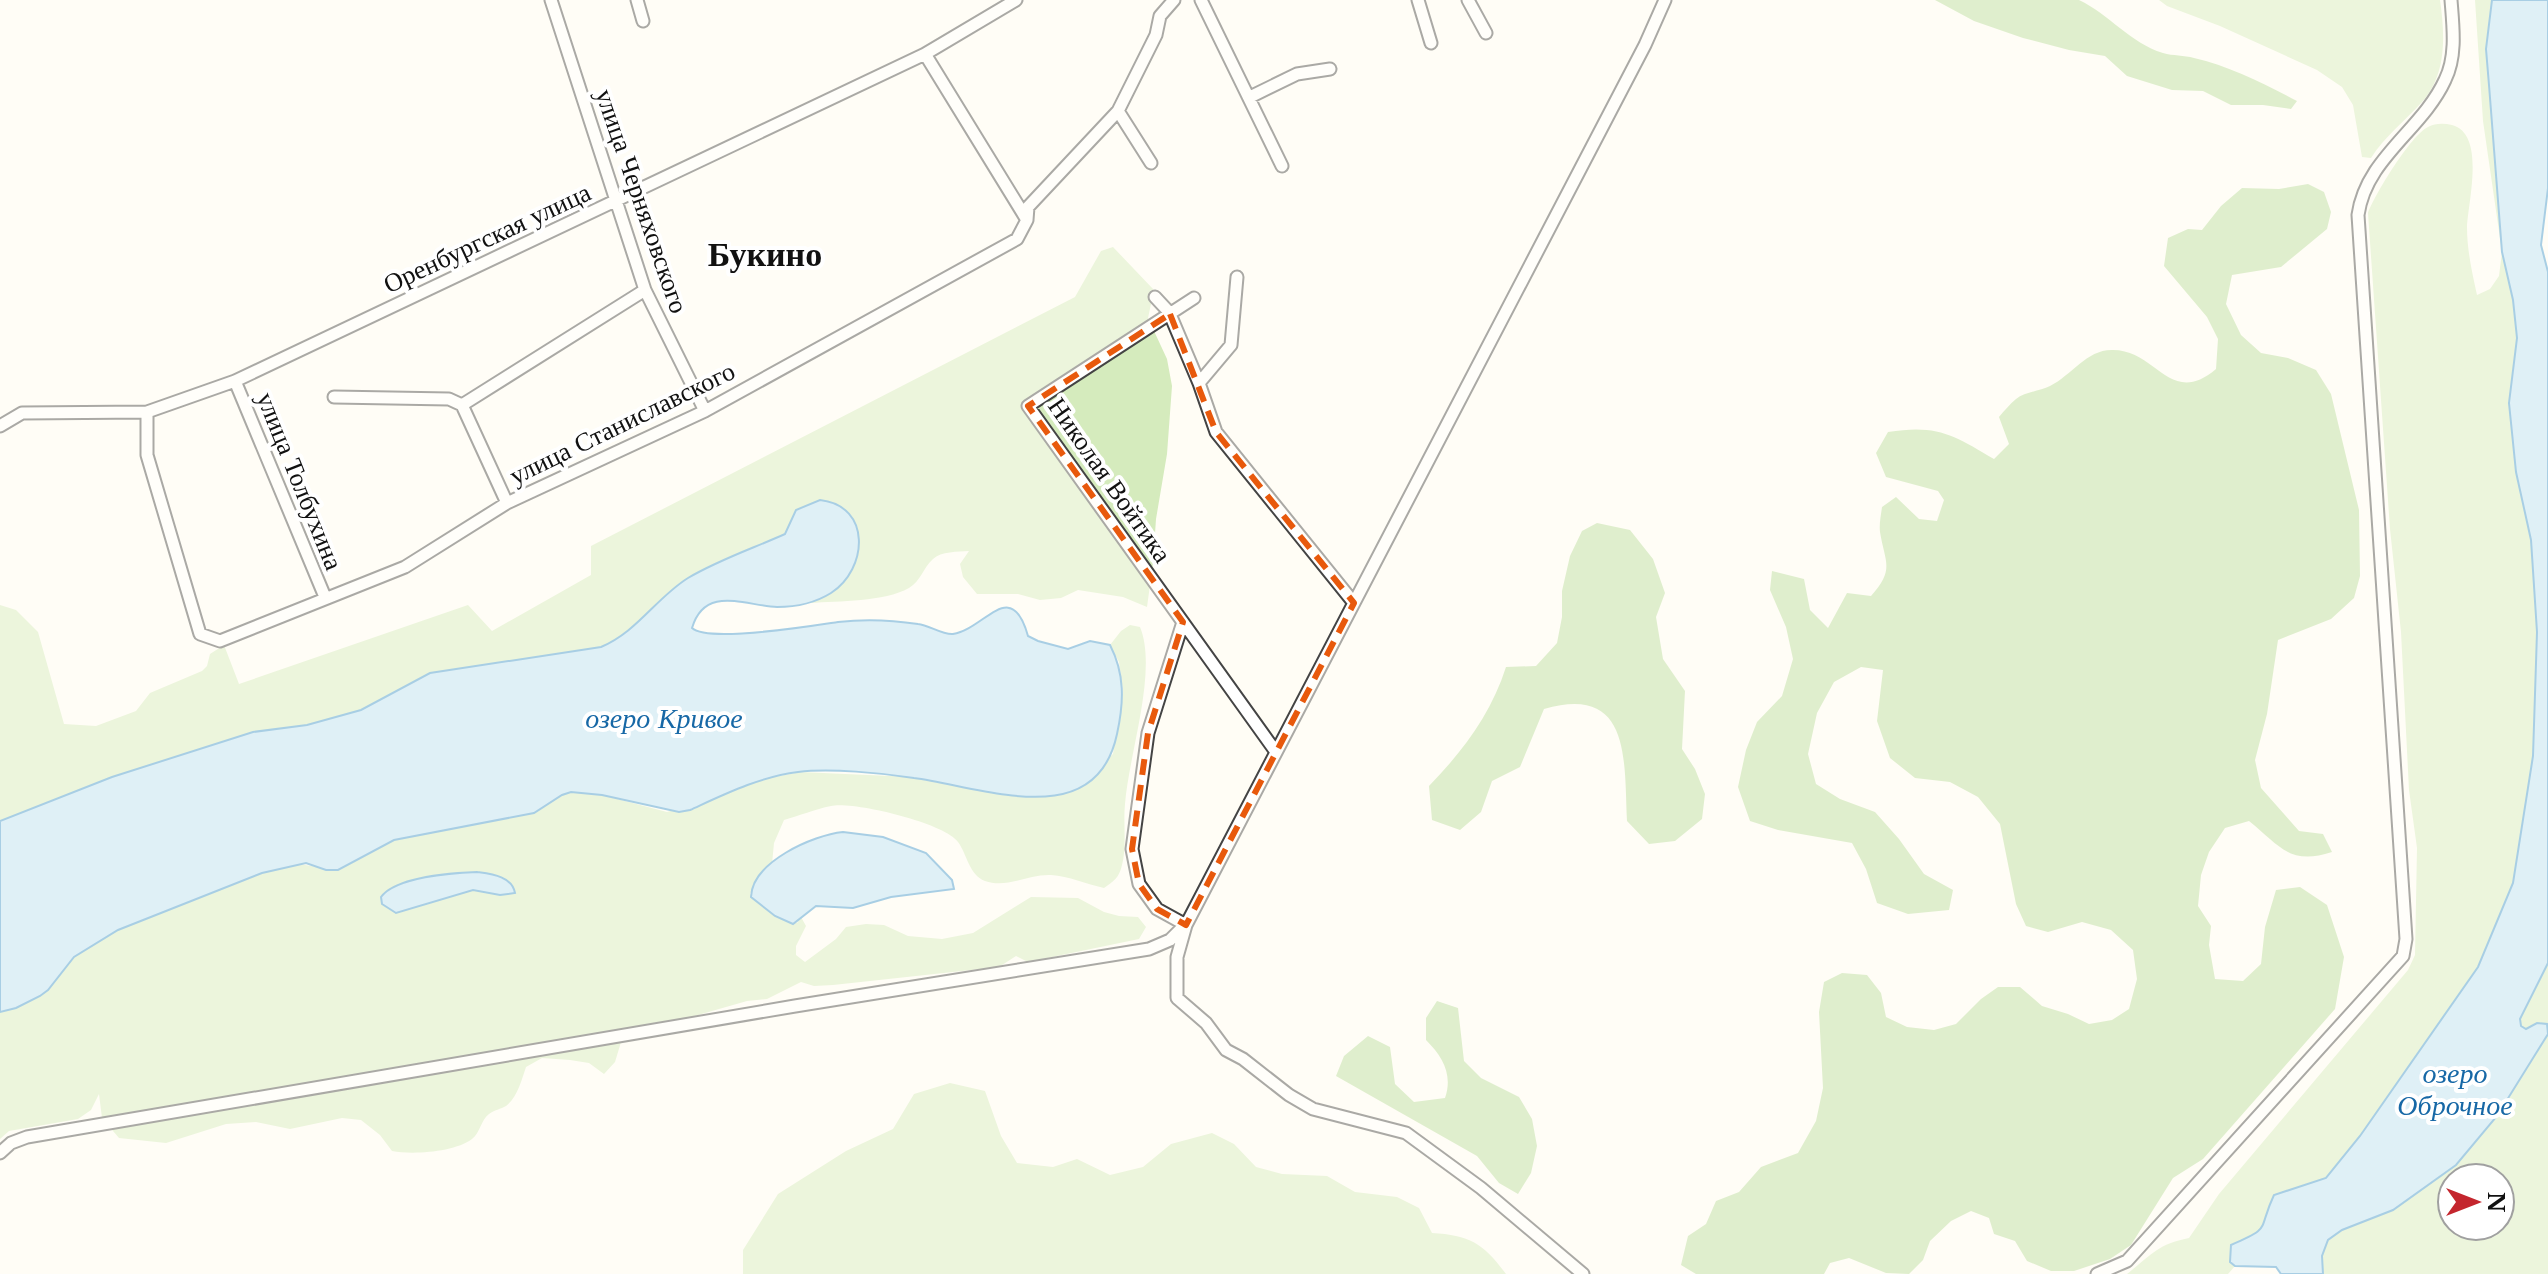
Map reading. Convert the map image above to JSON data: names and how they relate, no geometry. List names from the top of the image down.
{
  "streets": {
    "street": [
      "улица Черняховского",
      "Оренбургская улица",
      "улица Станиславского",
      "Николая Войтика",
      "улица Толбухина"
    ]
  },
  "crossings": [
    ["улица Черняховского", "Оренбургская улица"],
    ["улица Черняховского", "улица Станиславского"],
    ["Оренбургская улица", "улица Станиславского"],
    ["Оренбургская улица", "улица Толбухина"],
    ["улица Станиславского", "улица Толбухина"]
  ],
  "districts": ["Букино"],
  "water": ["озеро Кривое", "озеро Оброчное"],
  "north": "right"
}
